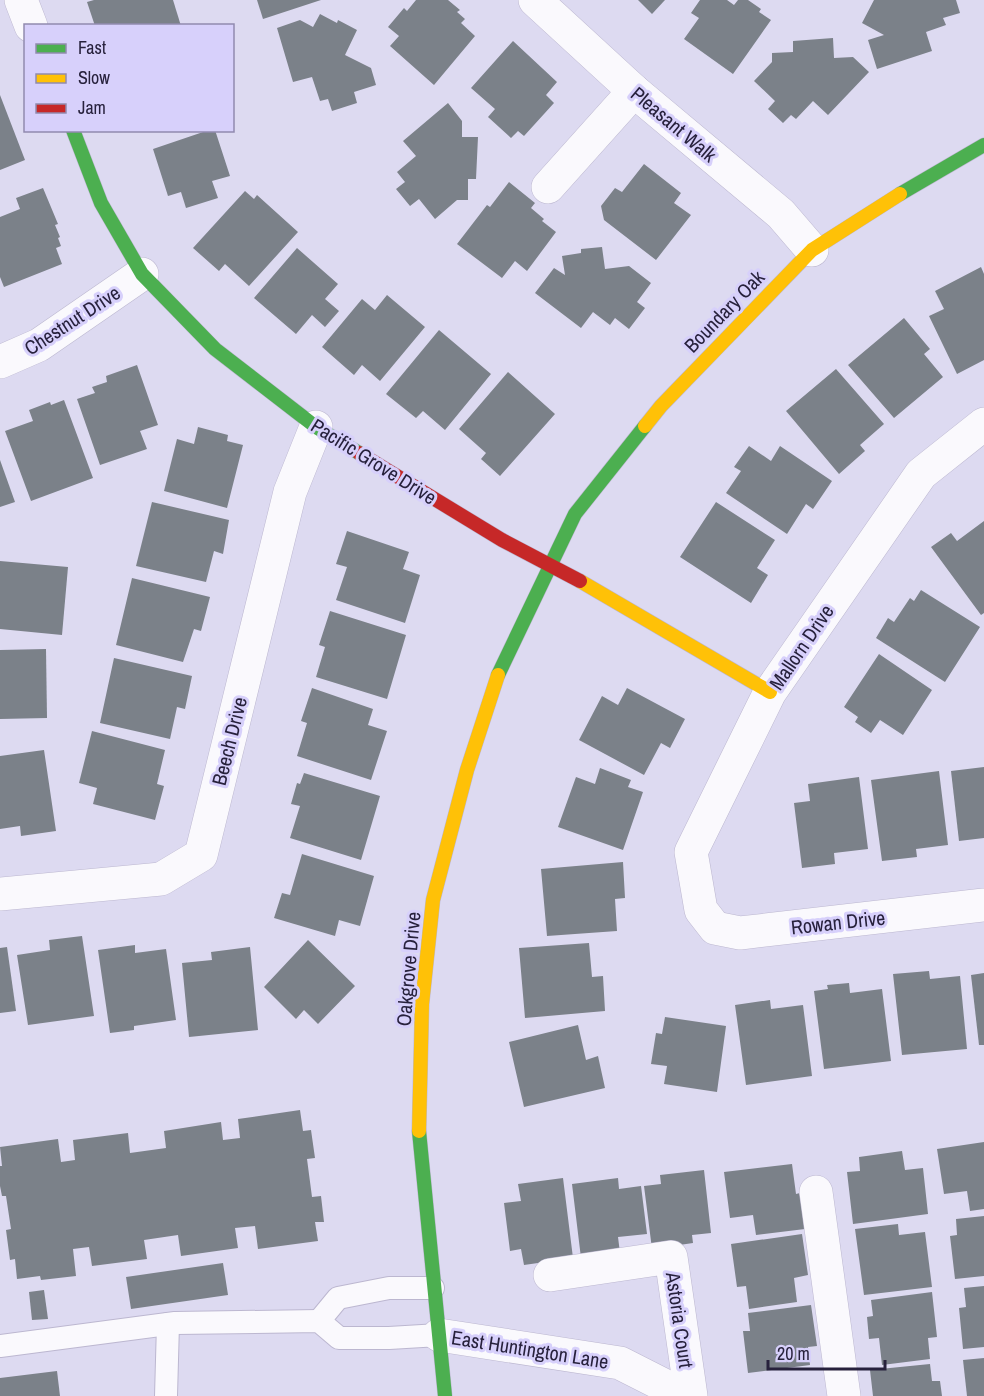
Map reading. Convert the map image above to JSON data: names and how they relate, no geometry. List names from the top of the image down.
{
  "streets": {
    "street": [
      "Pleasant Walk",
      "Boundary Oak",
      "Chestnut Drive",
      "Pacific Grove Drive",
      "Mallorn Drive",
      "Beech Drive",
      "Rowan Drive",
      "Oakgrove Drive",
      "Astoria Court",
      "East Huntington Lane"
    ]
  },
  "crossings": [
    ["Pleasant Walk", "Boundary Oak"],
    ["Boundary Oak", "Pacific Grove Drive"],
    ["Boundary Oak", "Oakgrove Drive"],
    ["Chestnut Drive", "Pacific Grove Drive"],
    ["Pacific Grove Drive", "Mallorn Drive"],
    ["Pacific Grove Drive", "Beech Drive"],
    ["Pacific Grove Drive", "Oakgrove Drive"],
    ["Mallorn Drive", "Rowan Drive"],
    ["Oakgrove Drive", "East Huntington Lane"]
  ],
  "legend": ["Fast", "Slow", "Jam"],
  "scale_bar": "20 m"
}
